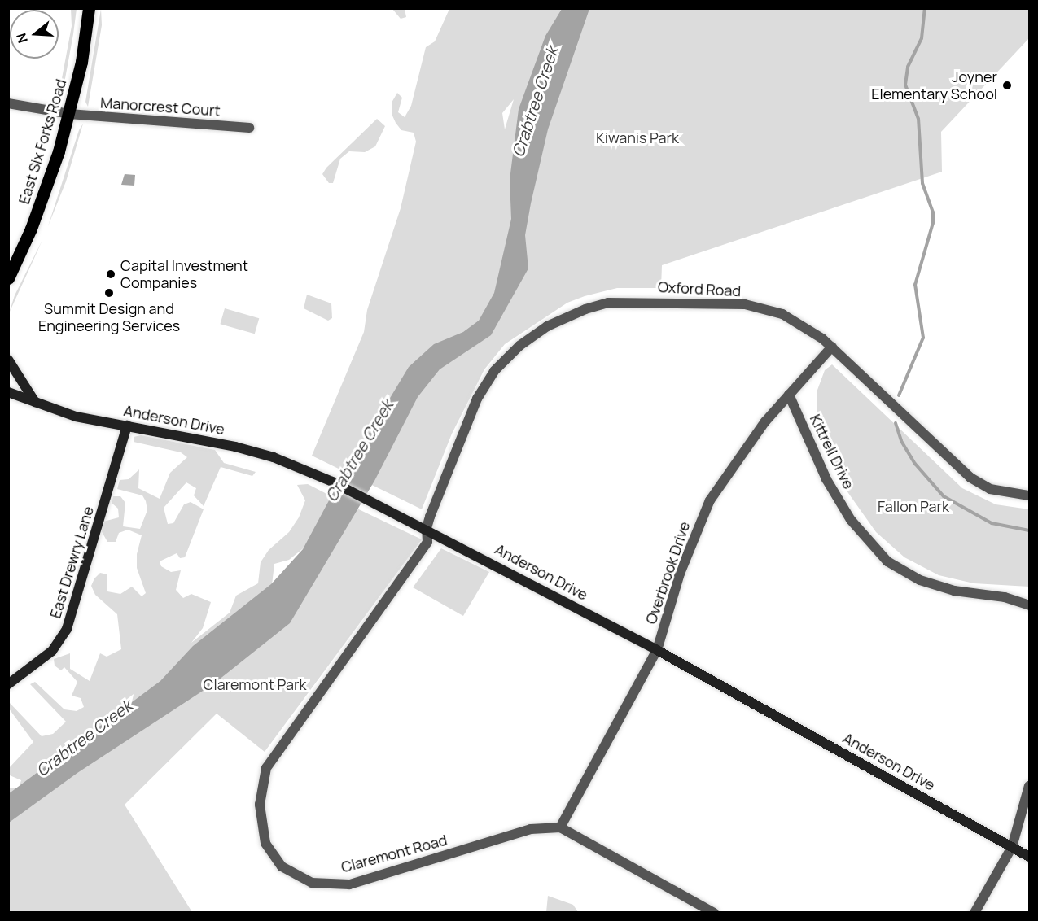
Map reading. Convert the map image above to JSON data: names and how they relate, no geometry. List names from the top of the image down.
{
  "streets": {
    "main road": ["East Six Forks Road"],
    "street": [
      "Manorcrest Court",
      "Oxford Road",
      "Anderson Drive",
      "Kittrell Drive",
      "East Drewry Lane",
      "Overbrook Drive",
      "Claremont Road"
    ]
  },
  "crossings": [
    ["Manorcrest Court", "East Six Forks Road"],
    ["Oxford Road", "Anderson Drive"],
    ["Oxford Road", "Overbrook Drive"],
    ["Oxford Road", "Claremont Road"],
    ["Anderson Drive", "East Drewry Lane"],
    ["Anderson Drive", "Overbrook Drive"],
    ["Anderson Drive", "Claremont Road"],
    ["Kittrell Drive", "Overbrook Drive"],
    ["Overbrook Drive", "Claremont Road"]
  ],
  "water": ["Crabtree Creek"],
  "parks": ["Kiwanis Park", "Fallon Park", "Claremont Park"],
  "places": ["Joyner Elementary School", "Capital Investment Companies", "Summit Design and Engineering Services"],
  "north": "left"
}
